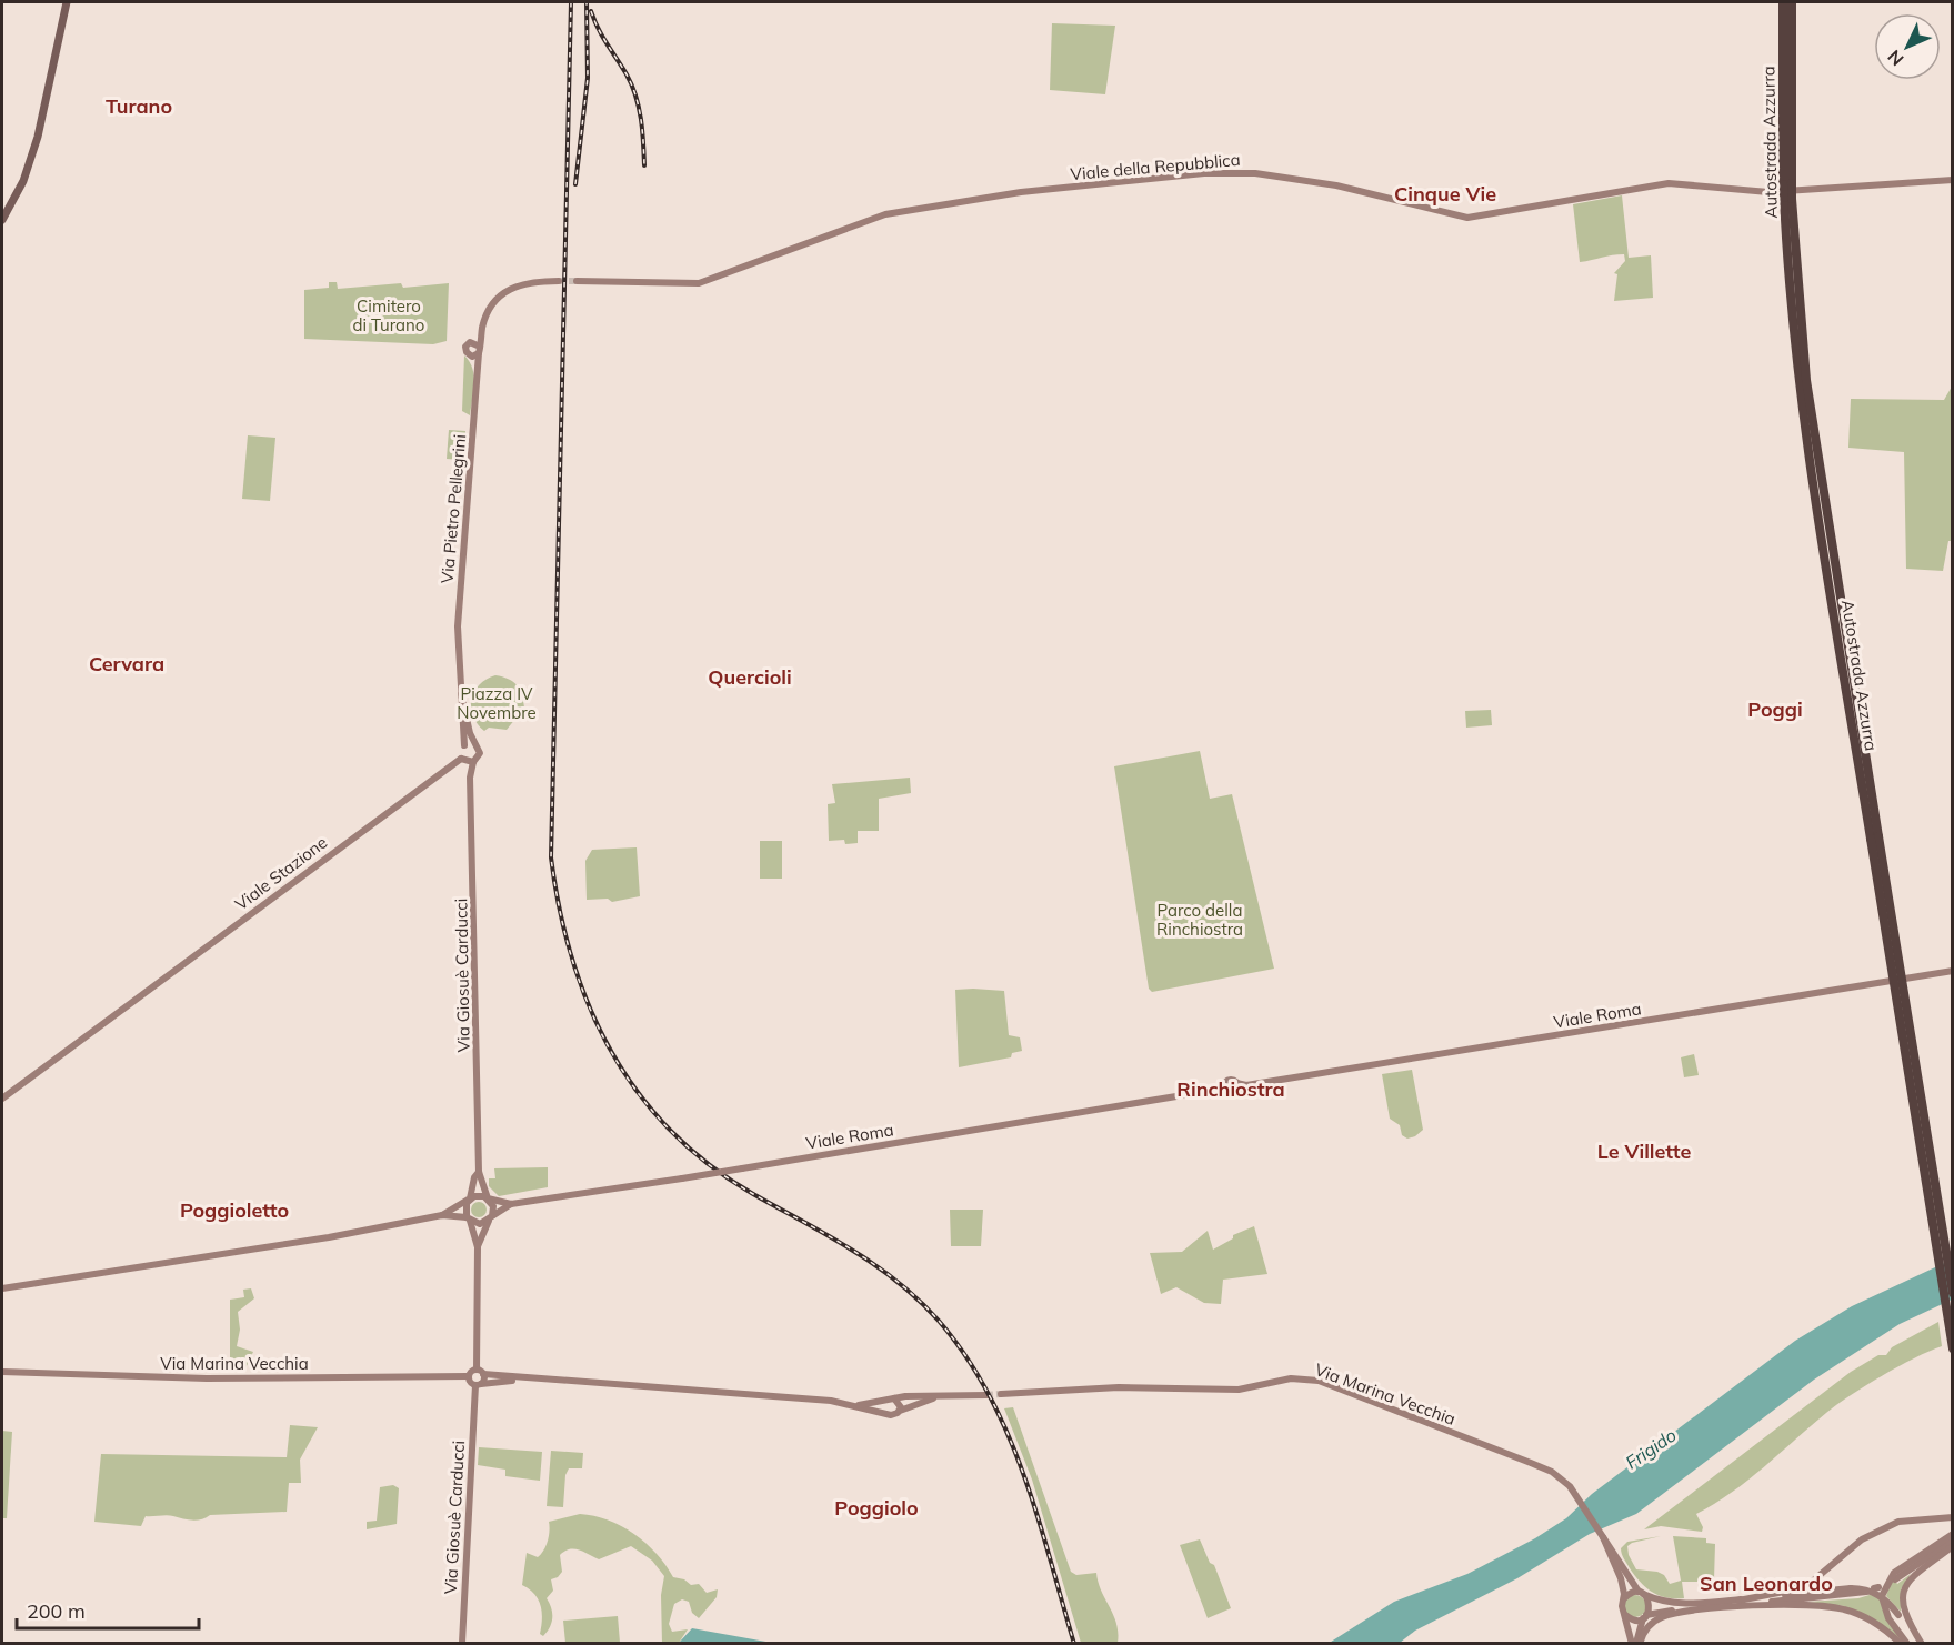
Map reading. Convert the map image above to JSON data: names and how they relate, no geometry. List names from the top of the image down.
{
  "streets": {
    "highway": ["Autostrada Azzurra"],
    "main road": [
      "Viale della Repubblica",
      "Via Pietro Pellegrini",
      "Viale Stazione",
      "Via Giosuè Carducci",
      "Viale Roma",
      "Via Marina Vecchia"
    ]
  },
  "crossings": [
    ["Viale Stazione", "Via Giosuè Carducci"],
    ["Via Giosuè Carducci", "Viale Roma"]
  ],
  "districts": [
    "Turano",
    "Cinque Vie",
    "Cervara",
    "Quercioli",
    "Poggi",
    "Rinchiostra",
    "Le Villette",
    "Poggioletto",
    "Poggiolo",
    "San Leonardo"
  ],
  "water": ["Frigido"],
  "parks": ["Cimitero di Turano", "Piazza IV Novembre", "Parco della Rinchiostra"],
  "scale_bar": "200 m",
  "north": "bottom left"
}
